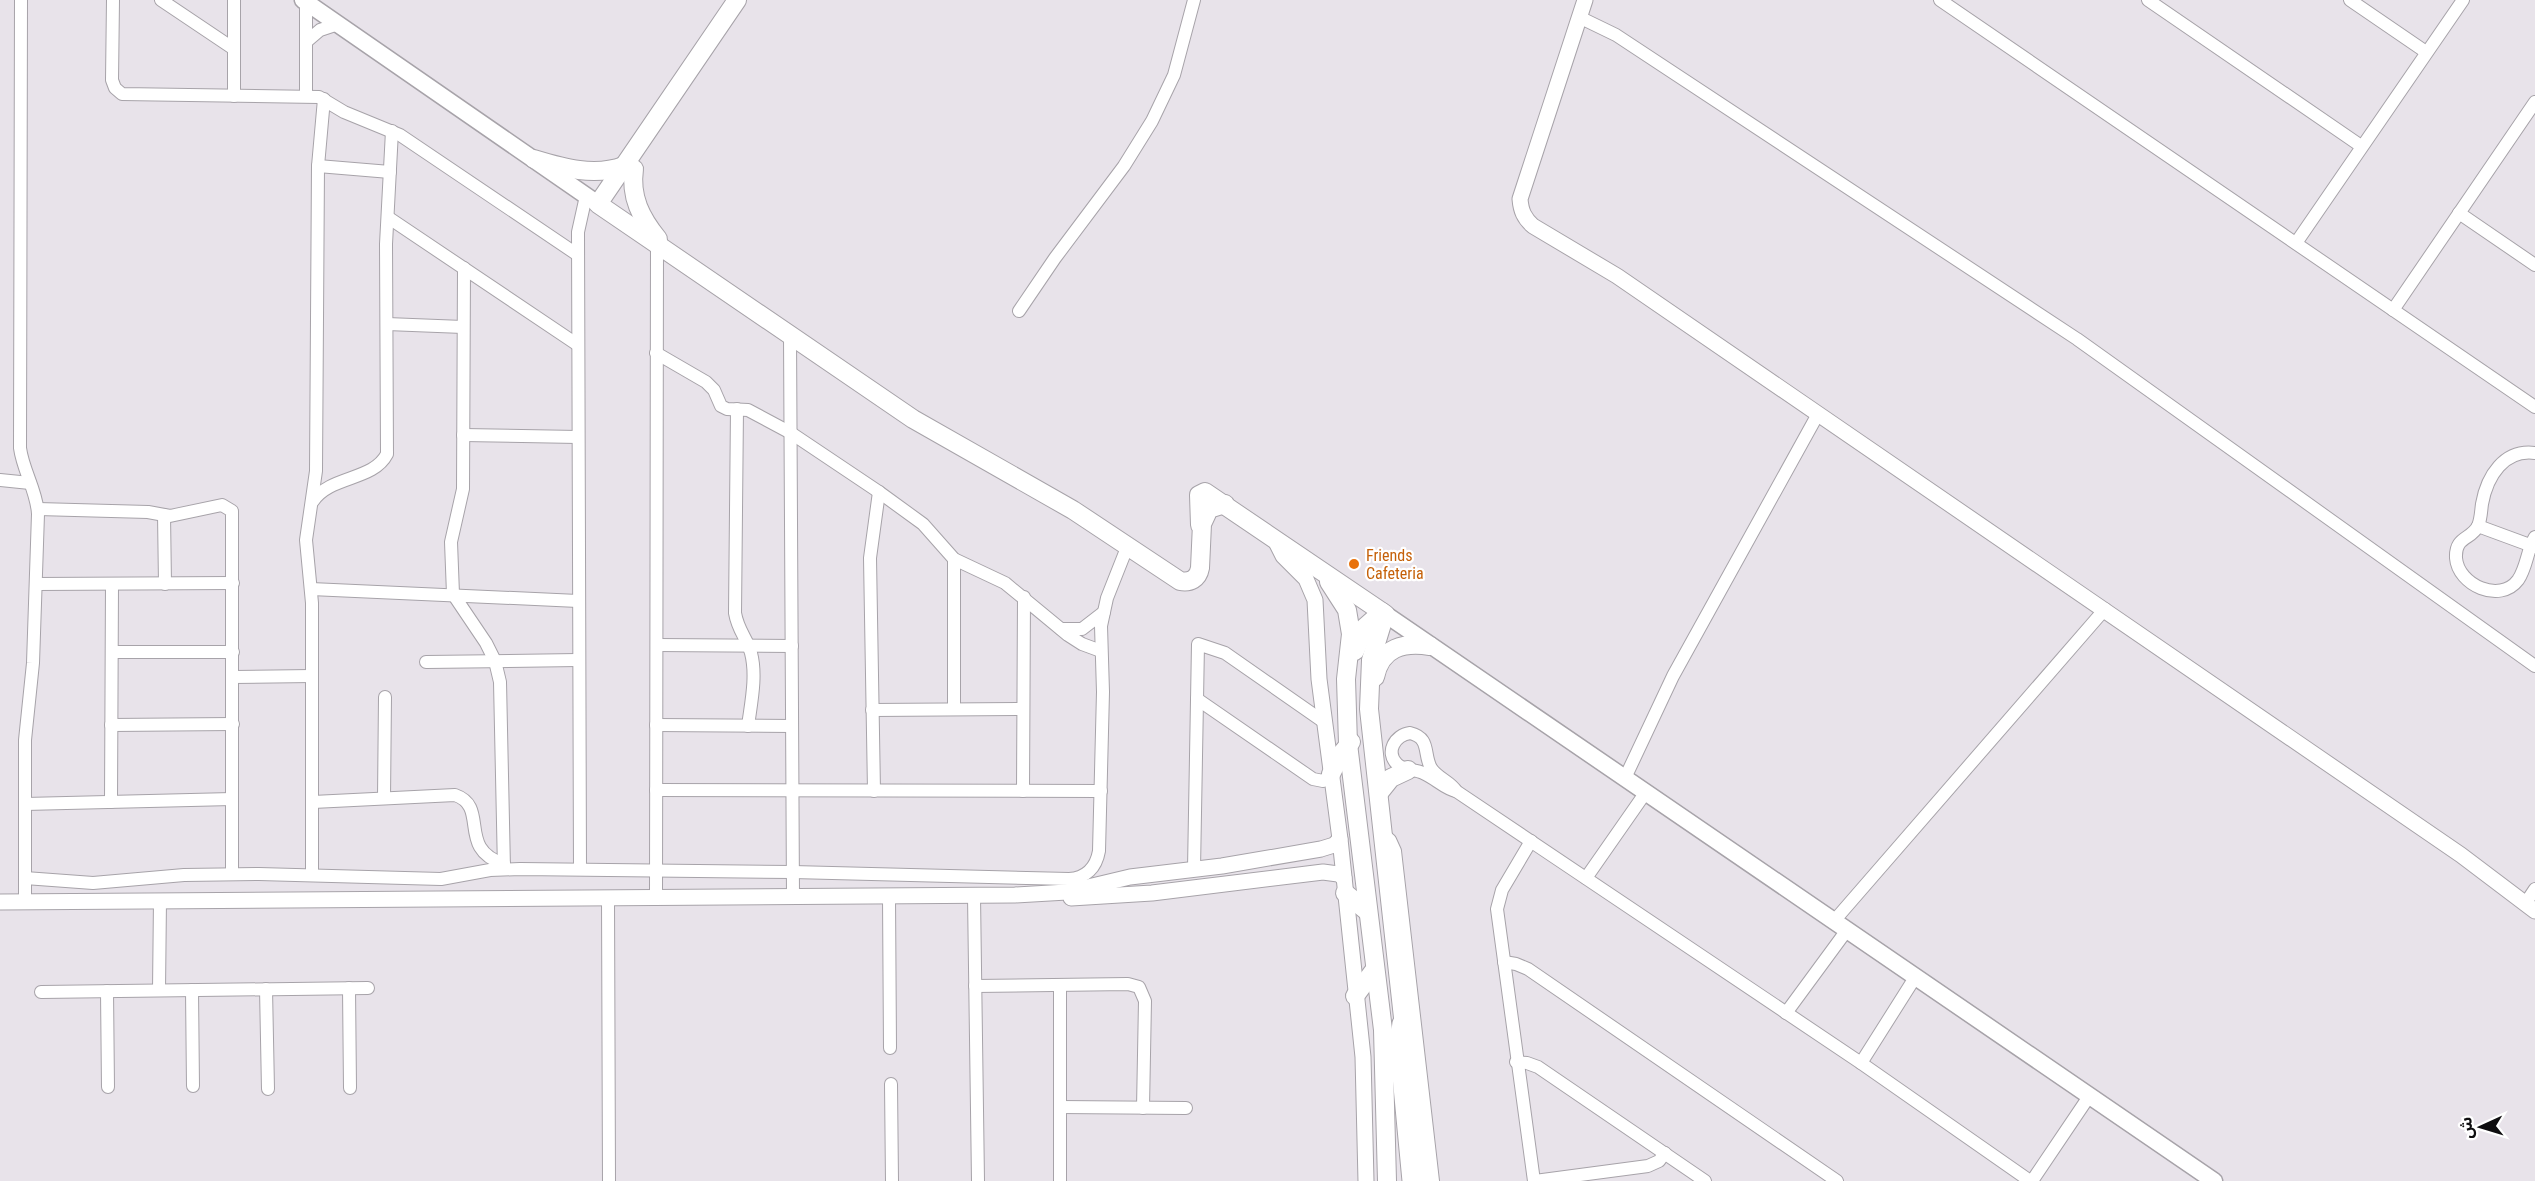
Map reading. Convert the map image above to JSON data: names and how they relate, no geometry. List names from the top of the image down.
{
  "places": ["Friends Cafeteria"],
  "north": "left"
}
